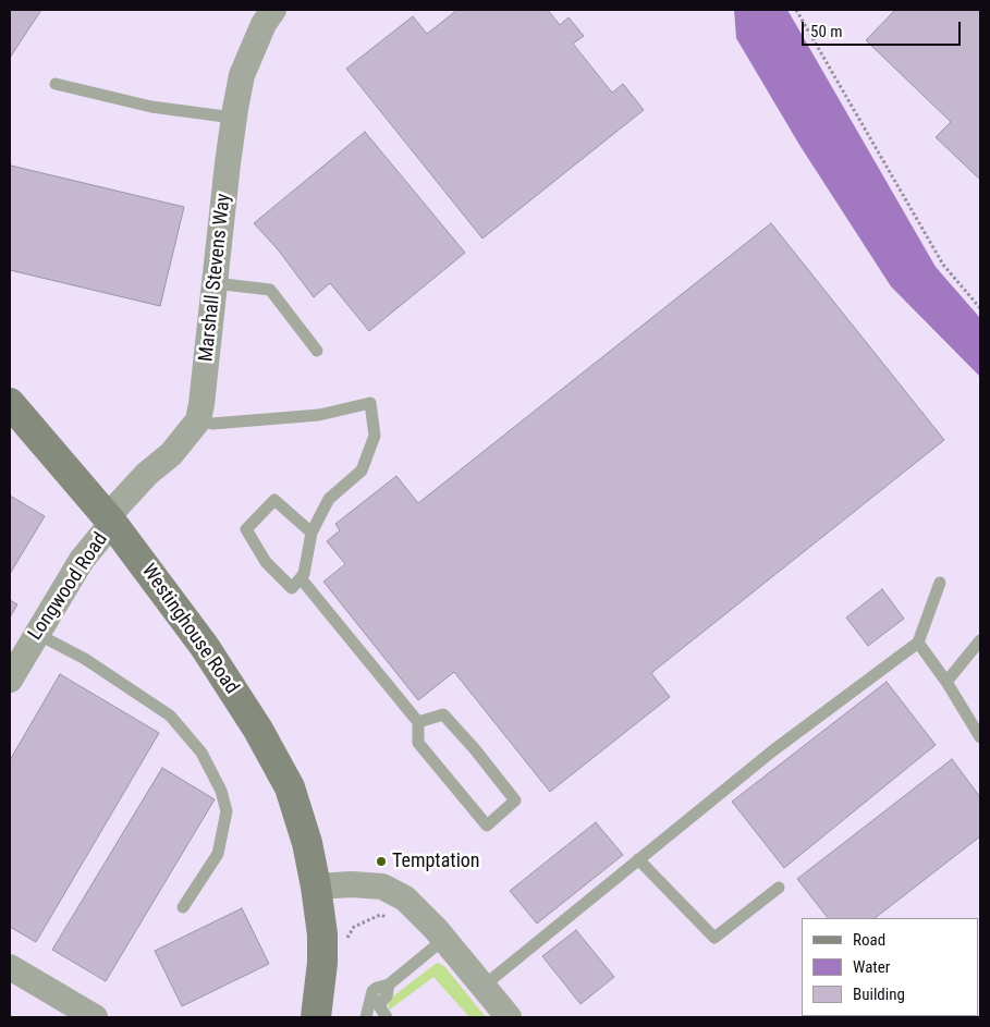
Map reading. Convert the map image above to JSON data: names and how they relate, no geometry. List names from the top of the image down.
{
  "streets": {
    "street": ["Marshall Stevens Way", "Longwood Road", "Westinghouse Road"]
  },
  "crossings": [
    ["Marshall Stevens Way", "Longwood Road"],
    ["Marshall Stevens Way", "Westinghouse Road"],
    ["Longwood Road", "Westinghouse Road"]
  ],
  "places": ["Temptation"],
  "legend": ["Road", "Water", "Building"],
  "scale_bar": "50 m"
}
